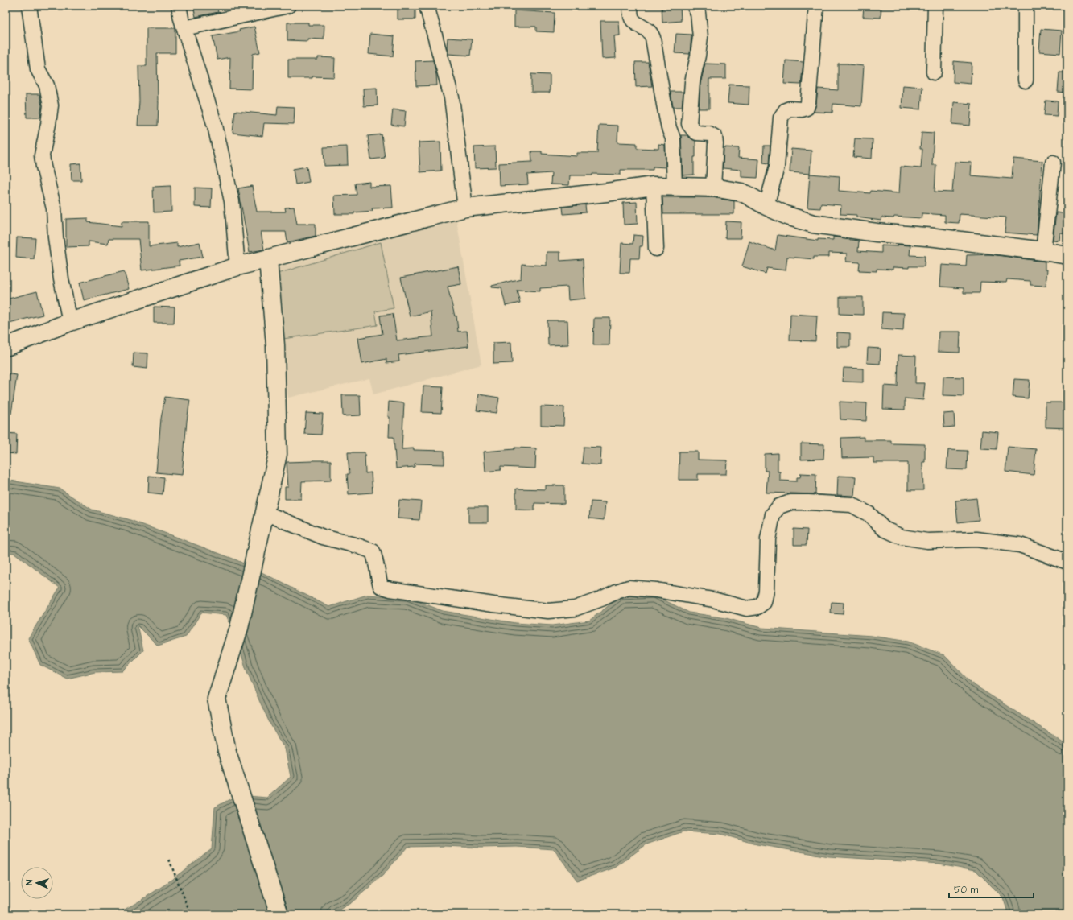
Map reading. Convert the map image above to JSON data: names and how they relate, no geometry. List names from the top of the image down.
{
  "scale_bar": "50 m",
  "north": "left"
}
